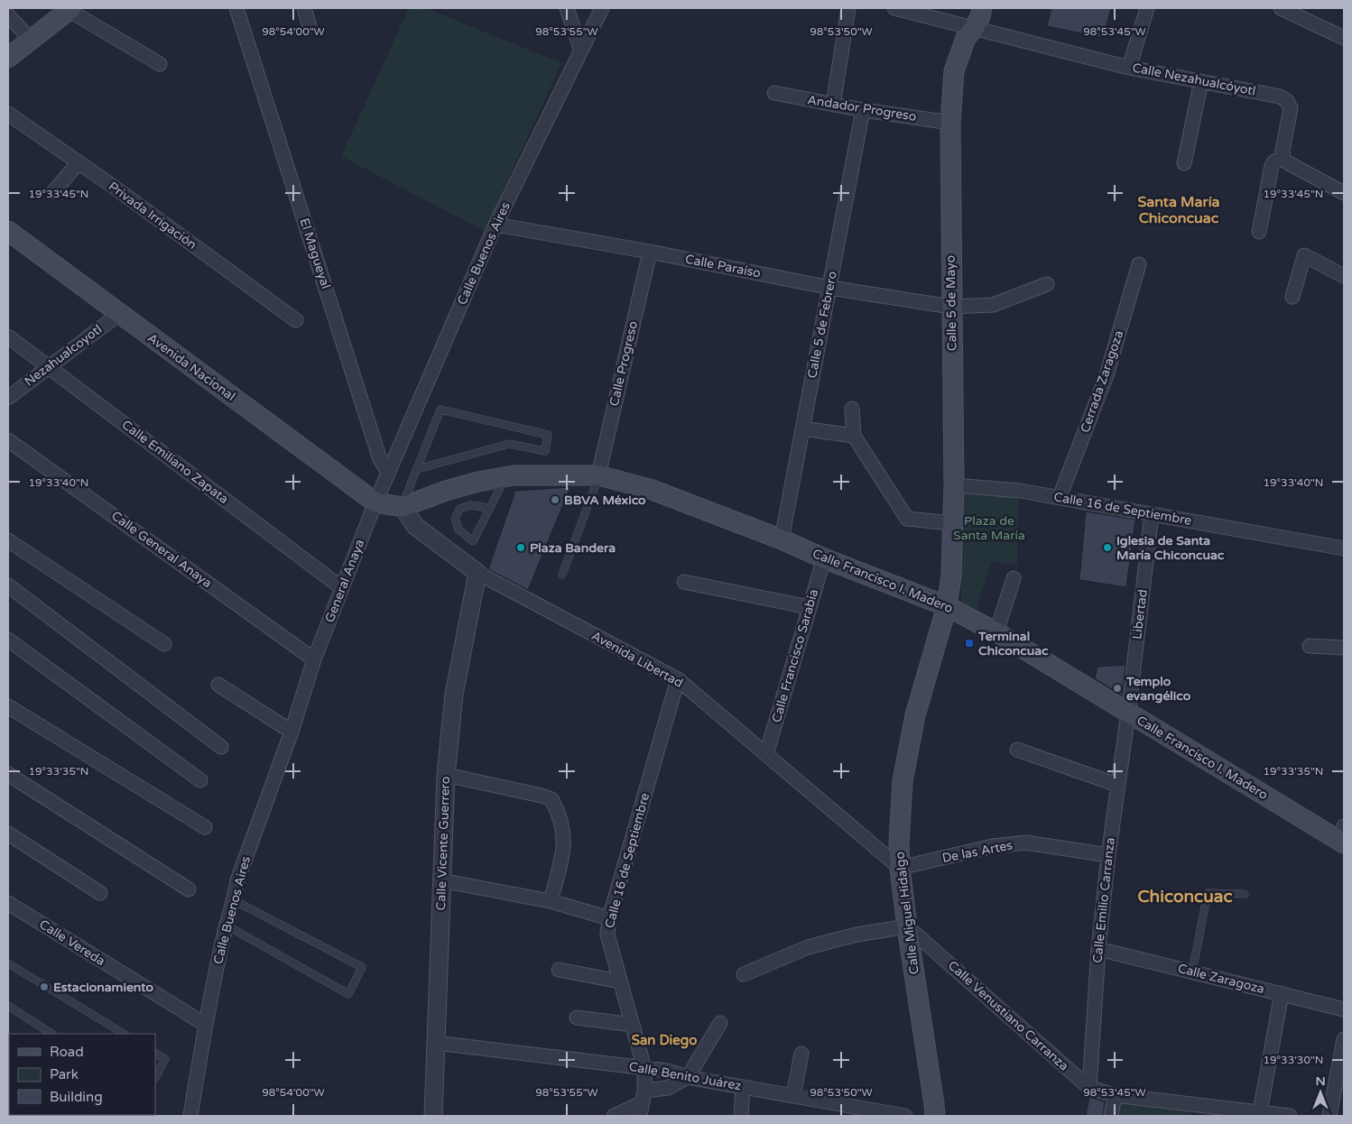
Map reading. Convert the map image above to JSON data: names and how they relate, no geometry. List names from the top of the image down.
{
  "streets": {
    "main road": [
      "Calle 5 de Mayo",
      "Avenida Nacional",
      "Calle Francisco I. Madero",
      "Calle Miguel Hidalgo"
    ],
    "street": [
      "Calle Nezahualcóyotl",
      "Andador Progreso",
      "Privada Irrigación",
      "El Magueyal",
      "Calle Buenos Aires",
      "Calle Paraíso",
      "Calle 5 de Febrero",
      "Nezahualcoyotl",
      "Calle Progreso",
      "Cerrada Zaragoza",
      "Calle Emiliano Zapata",
      "Calle 16 de Septiembre",
      "Calle General Anaya",
      "General Anaya",
      "Libertad",
      "Calle Francisco Sarabia",
      "Avenida Libertad",
      "Calle Vicente Guerrero",
      "De las Artes",
      "Calle Emilio Carranza",
      "Calle Vereda",
      "Calle Zaragoza",
      "Calle Venustiano Carranza",
      "Calle Benito Juárez"
    ]
  },
  "crossings": [
    ["Calle Nezahualcóyotl", "Calle 5 de Mayo"],
    ["Andador Progreso", "Calle 5 de Mayo"],
    ["Andador Progreso", "Calle 5 de Febrero"],
    ["El Magueyal", "Calle Buenos Aires"],
    ["Calle Buenos Aires", "Calle Paraíso"],
    ["Calle Buenos Aires", "Avenida Nacional"],
    ["Calle Buenos Aires", "Calle General Anaya"],
    ["Calle Buenos Aires", "General Anaya"],
    ["Calle Buenos Aires", "Calle Francisco I. Madero"],
    ["Calle Buenos Aires", "Calle Vereda"],
    ["Calle Paraíso", "Calle 5 de Mayo"],
    ["Calle Paraíso", "Calle 5 de Febrero"],
    ["Calle Paraíso", "Calle Progreso"],
    ["Calle 5 de Mayo", "Calle 16 de Septiembre"],
    ["Calle 5 de Mayo", "Calle Francisco I. Madero"],
    ["Calle 5 de Mayo", "Calle Miguel Hidalgo"],
    ["Calle 5 de Febrero", "Calle Francisco I. Madero"],
    ["Nezahualcoyotl", "Avenida Nacional"],
    ["Nezahualcoyotl", "Calle Emiliano Zapata"],
    ["Calle Progreso", "Calle Francisco I. Madero"],
    ["Avenida Nacional", "General Anaya"],
    ["Avenida Nacional", "Calle Francisco I. Madero"],
    ["Cerrada Zaragoza", "Calle 16 de Septiembre"],
    ["Calle Emiliano Zapata", "General Anaya"],
    ["Calle 16 de Septiembre", "Libertad"],
    ["Calle 16 de Septiembre", "Avenida Libertad"],
    ["Calle 16 de Septiembre", "Calle Benito Juárez"],
    ["Calle General Anaya", "General Anaya"],
    ["General Anaya", "Calle Francisco I. Madero"],
    ["Calle Francisco I. Madero", "Libertad"],
    ["Calle Francisco I. Madero", "Calle Francisco Sarabia"],
    ["Calle Francisco I. Madero", "Avenida Libertad"],
    ["Calle Francisco I. Madero", "Calle Emilio Carranza"],
    ["Calle Francisco I. Madero", "Calle Miguel Hidalgo"],
    ["Libertad", "Calle Emilio Carranza"],
    ["Calle Francisco Sarabia", "Avenida Libertad"],
    ["Avenida Libertad", "Calle Vicente Guerrero"],
    ["Avenida Libertad", "De las Artes"],
    ["Avenida Libertad", "Calle Miguel Hidalgo"],
    ["Calle Vicente Guerrero", "Calle Benito Juárez"],
    ["De las Artes", "Calle Emilio Carranza"],
    ["De las Artes", "Calle Miguel Hidalgo"],
    ["Calle Emilio Carranza", "Calle Zaragoza"],
    ["Calle Emilio Carranza", "Calle Venustiano Carranza"],
    ["Calle Miguel Hidalgo", "Calle Venustiano Carranza"]
  ],
  "districts": ["Santa María Chiconcuac", "Chiconcuac", "San Diego"],
  "parks": ["Plaza de Santa María"],
  "places": {
    "other": [
      "BBVA México",
      "Plaza Bandera",
      "Iglesia de Santa María Chiconcuac",
      "Templo evangélico",
      "Estacionamiento"
    ],
    "transit": ["Terminal Chiconcuac"]
  },
  "legend": ["Road", "Park", "Building"],
  "north": "top",
  "coordinates": [
    "98°54'00\"W",
    "98°53'55\"W",
    "98°53'50\"W",
    "98°53'45\"W",
    "19°33'45\"N",
    "19°33'40\"N",
    "19°33'35\"N",
    "19°33'30\"N"
  ]
}
